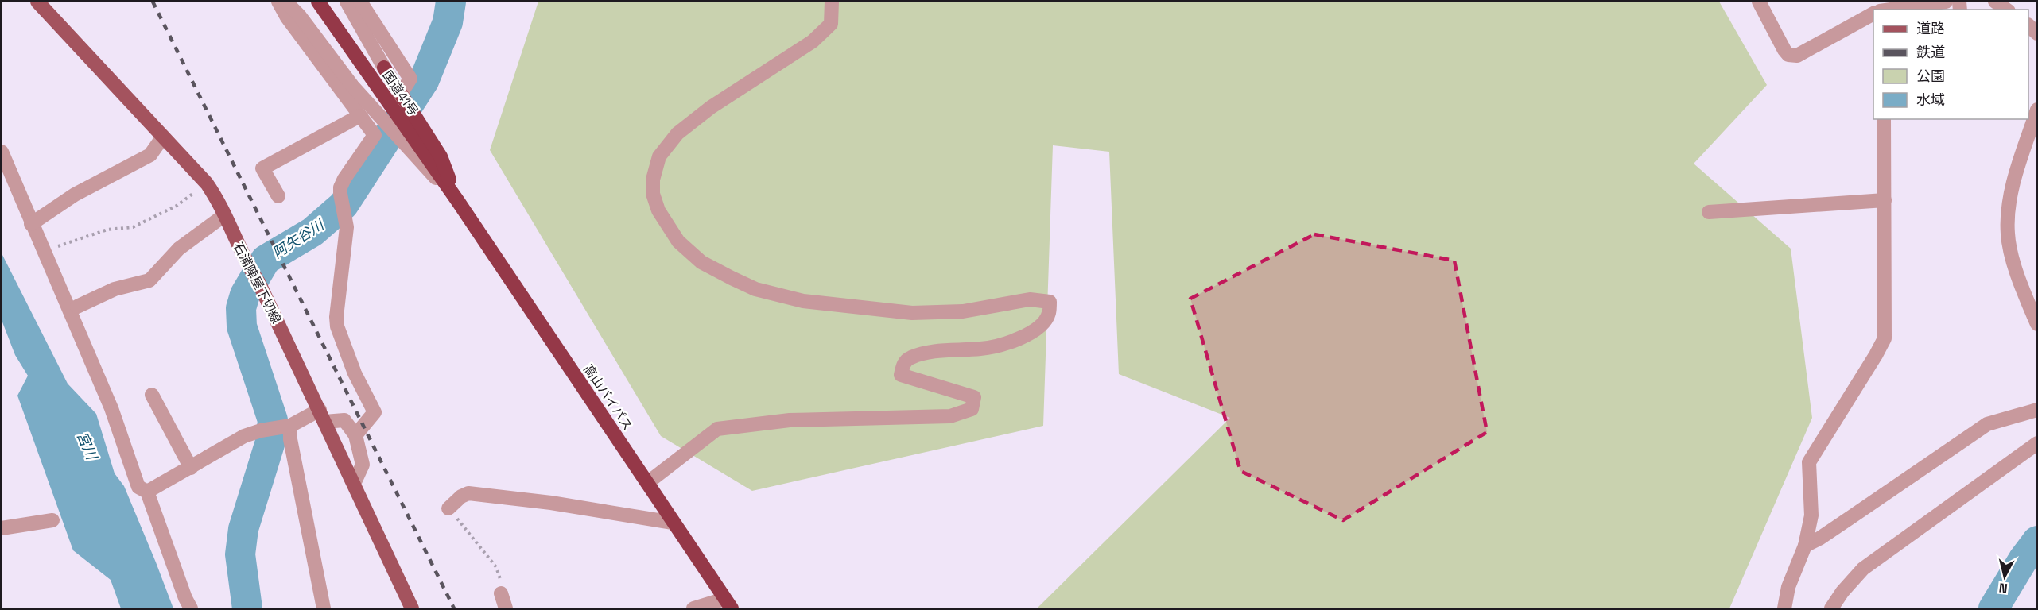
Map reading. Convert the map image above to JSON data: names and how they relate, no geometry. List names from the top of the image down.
{
  "streets": {
    "highway": ["国道41号", "高山バイパス"],
    "main road": ["石浦陣屋下切線"]
  },
  "crossings": [
    ["国道41号", "高山バイパス"]
  ],
  "water": ["阿矢谷川", "宮川"],
  "legend": [
    "道路",
    "鉄道",
    "公園",
    "水域"
  ],
  "north": "bottom"
}
